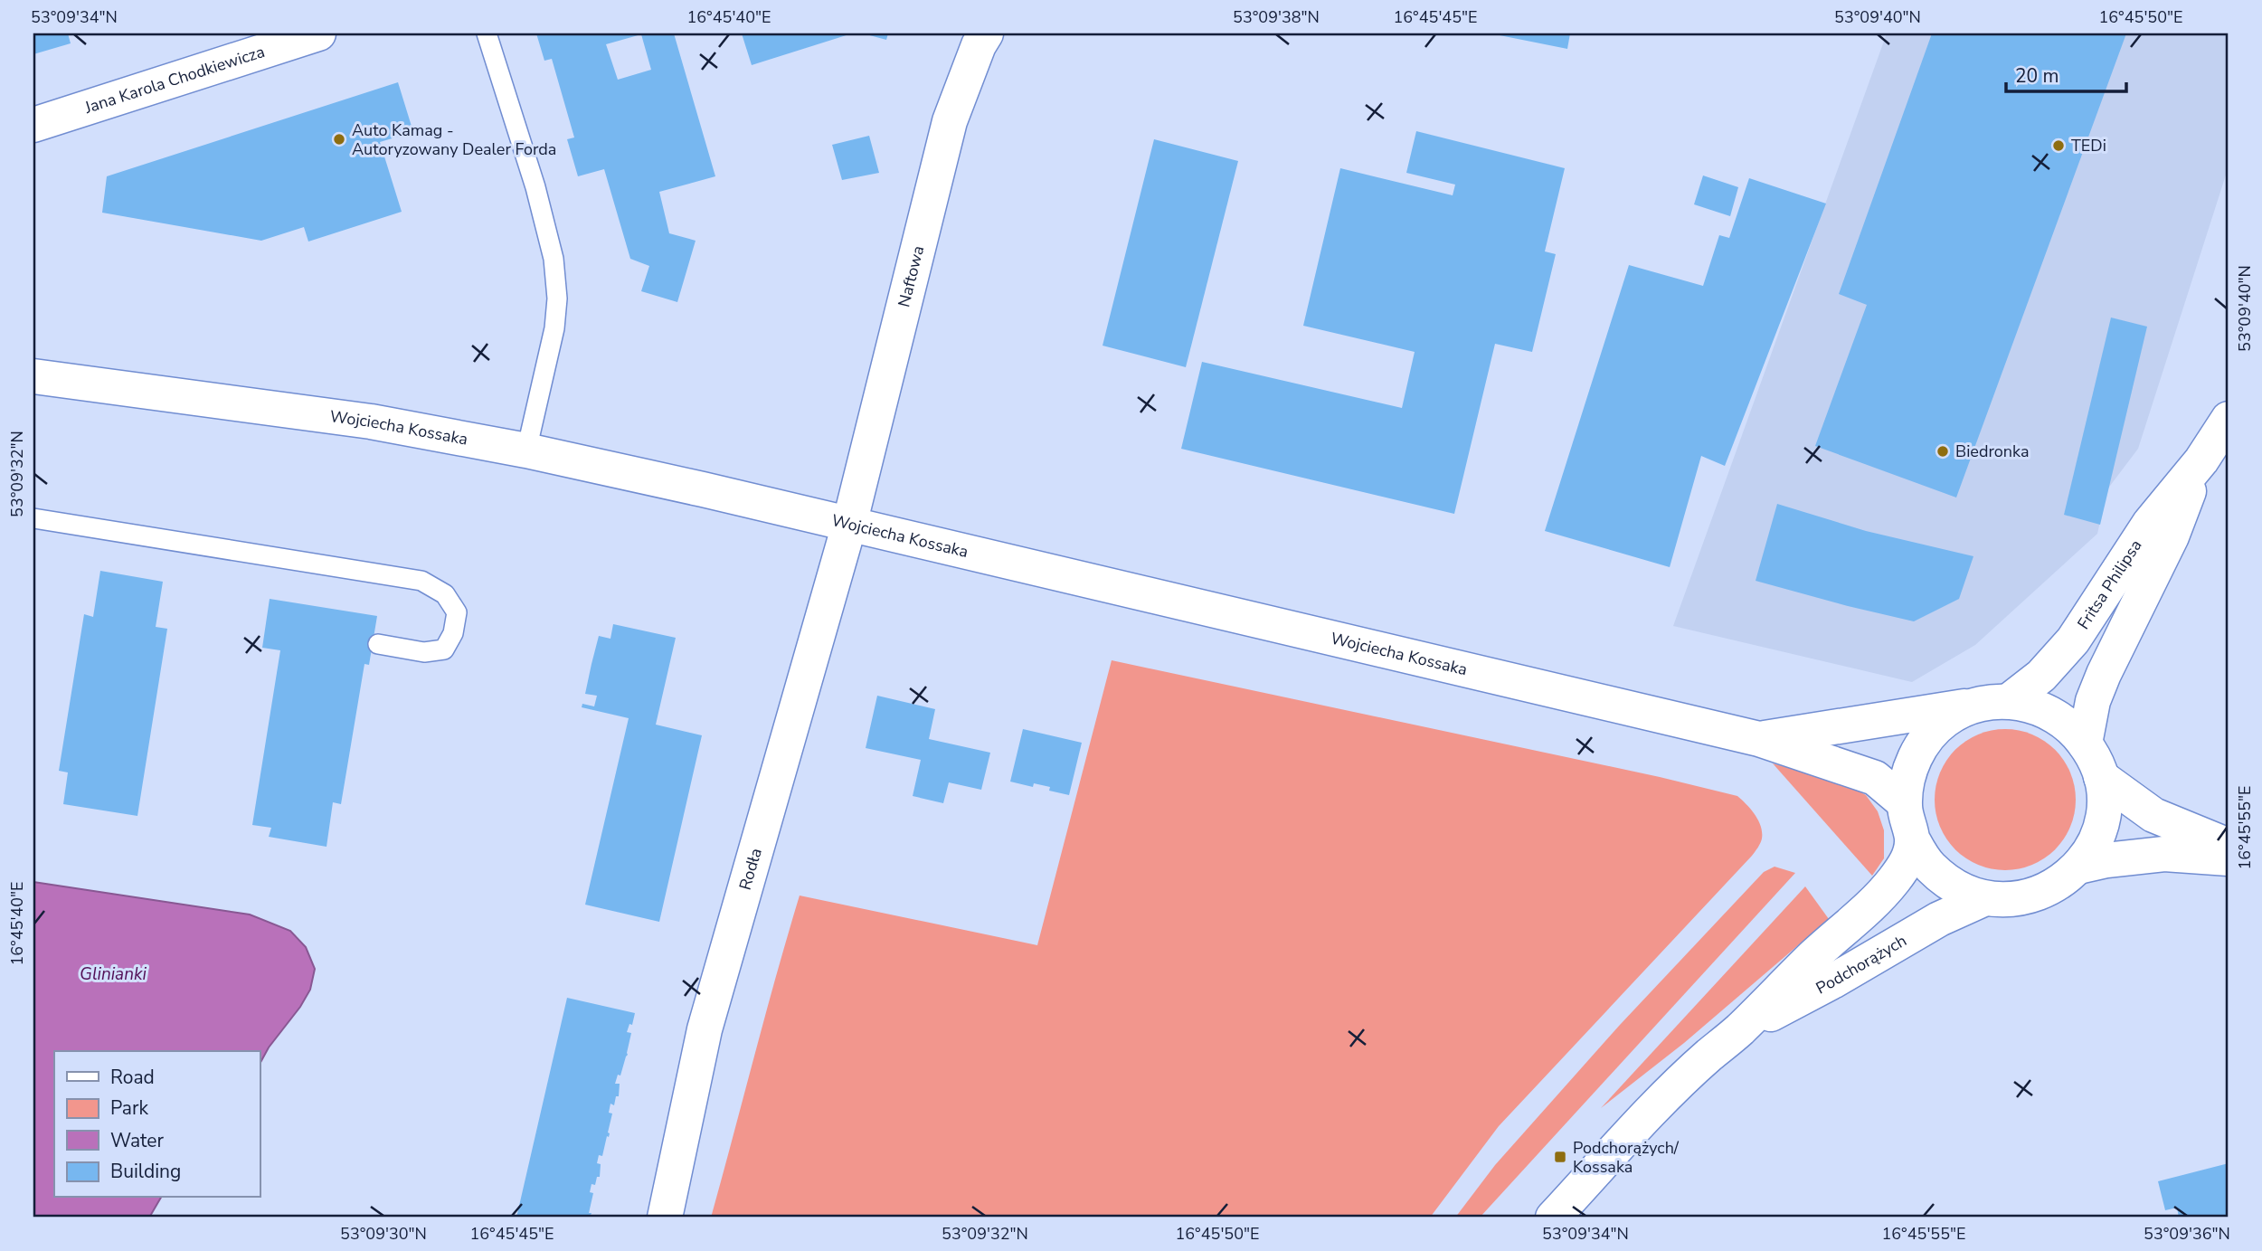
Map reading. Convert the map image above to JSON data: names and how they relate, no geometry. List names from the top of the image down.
{
  "streets": {
    "street": [
      "Jana Karola Chodkiewicza",
      "Naftowa",
      "Wojciecha Kossaka",
      "Fritsa Philipsa",
      "Rodła",
      "Podchorążych"
    ]
  },
  "crossings": [
    ["Naftowa", "Wojciecha Kossaka"],
    ["Naftowa", "Rodła"],
    ["Wojciecha Kossaka", "Fritsa Philipsa"],
    ["Wojciecha Kossaka", "Rodła"],
    ["Wojciecha Kossaka", "Podchorążych"],
    ["Fritsa Philipsa", "Podchorążych"]
  ],
  "water": ["Glinianki"],
  "places": {
    "other": ["Auto Kamag - Autoryzowany Dealer Forda", "TEDi", "Biedronka"],
    "transit": ["Podchorążych/ Kossaka"]
  },
  "legend": [
    "Road",
    "Park",
    "Water",
    "Building"
  ],
  "scale_bar": "20 m",
  "coordinates": [
    "53°09'34\"N",
    "16°45'40\"E",
    "53°09'38\"N",
    "16°45'45\"E",
    "53°09'40\"N",
    "16°45'50\"E",
    "53°09'32\"N",
    "16°45'55\"E",
    "53°09'30\"N",
    "53°09'36\"N"
  ]
}
